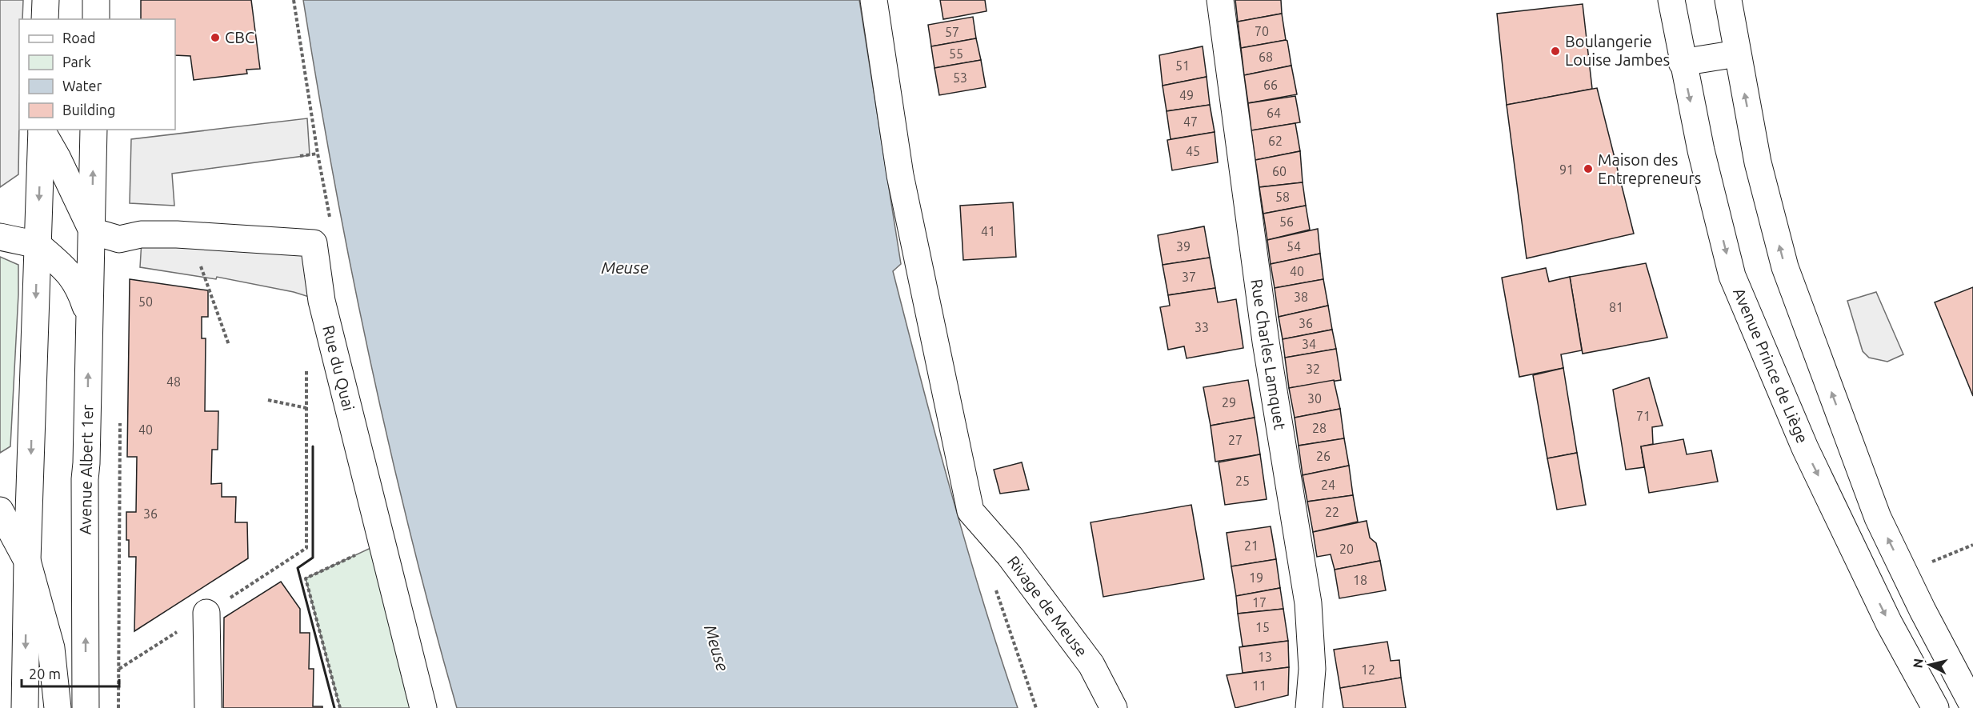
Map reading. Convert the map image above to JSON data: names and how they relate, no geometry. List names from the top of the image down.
{
  "streets": {
    "main road": [
      "Rue Charles Lamquet",
      "Avenue Prince de Liège",
      "Rue du Quai",
      "Avenue Albert 1er",
      "Rivage de Meuse"
    ]
  },
  "crossings": [
    ["Rue du Quai", "Avenue Albert 1er"]
  ],
  "water": ["Meuse"],
  "places": ["CBC", "Boulangerie Louise Jambes", "Maison des Entrepreneurs"],
  "house_numbers": [
    "70",
    "57",
    "55",
    "68",
    "51",
    "53",
    "66",
    "49",
    "64",
    "47",
    "62",
    "45",
    "91",
    "60",
    "58",
    "56",
    "41",
    "39",
    "54",
    "40",
    "37",
    "38",
    "50",
    "81",
    "36",
    "33",
    "34",
    "32",
    "48",
    "30",
    "29",
    "71",
    "28",
    "40",
    "27",
    "26",
    "25",
    "24",
    "22",
    "36",
    "21",
    "20",
    "19",
    "18",
    "17",
    "15",
    "13",
    "12",
    "11"
  ],
  "legend": [
    "Road",
    "Park",
    "Water",
    "Building"
  ],
  "scale_bar": "20 m",
  "north": "left"
}
